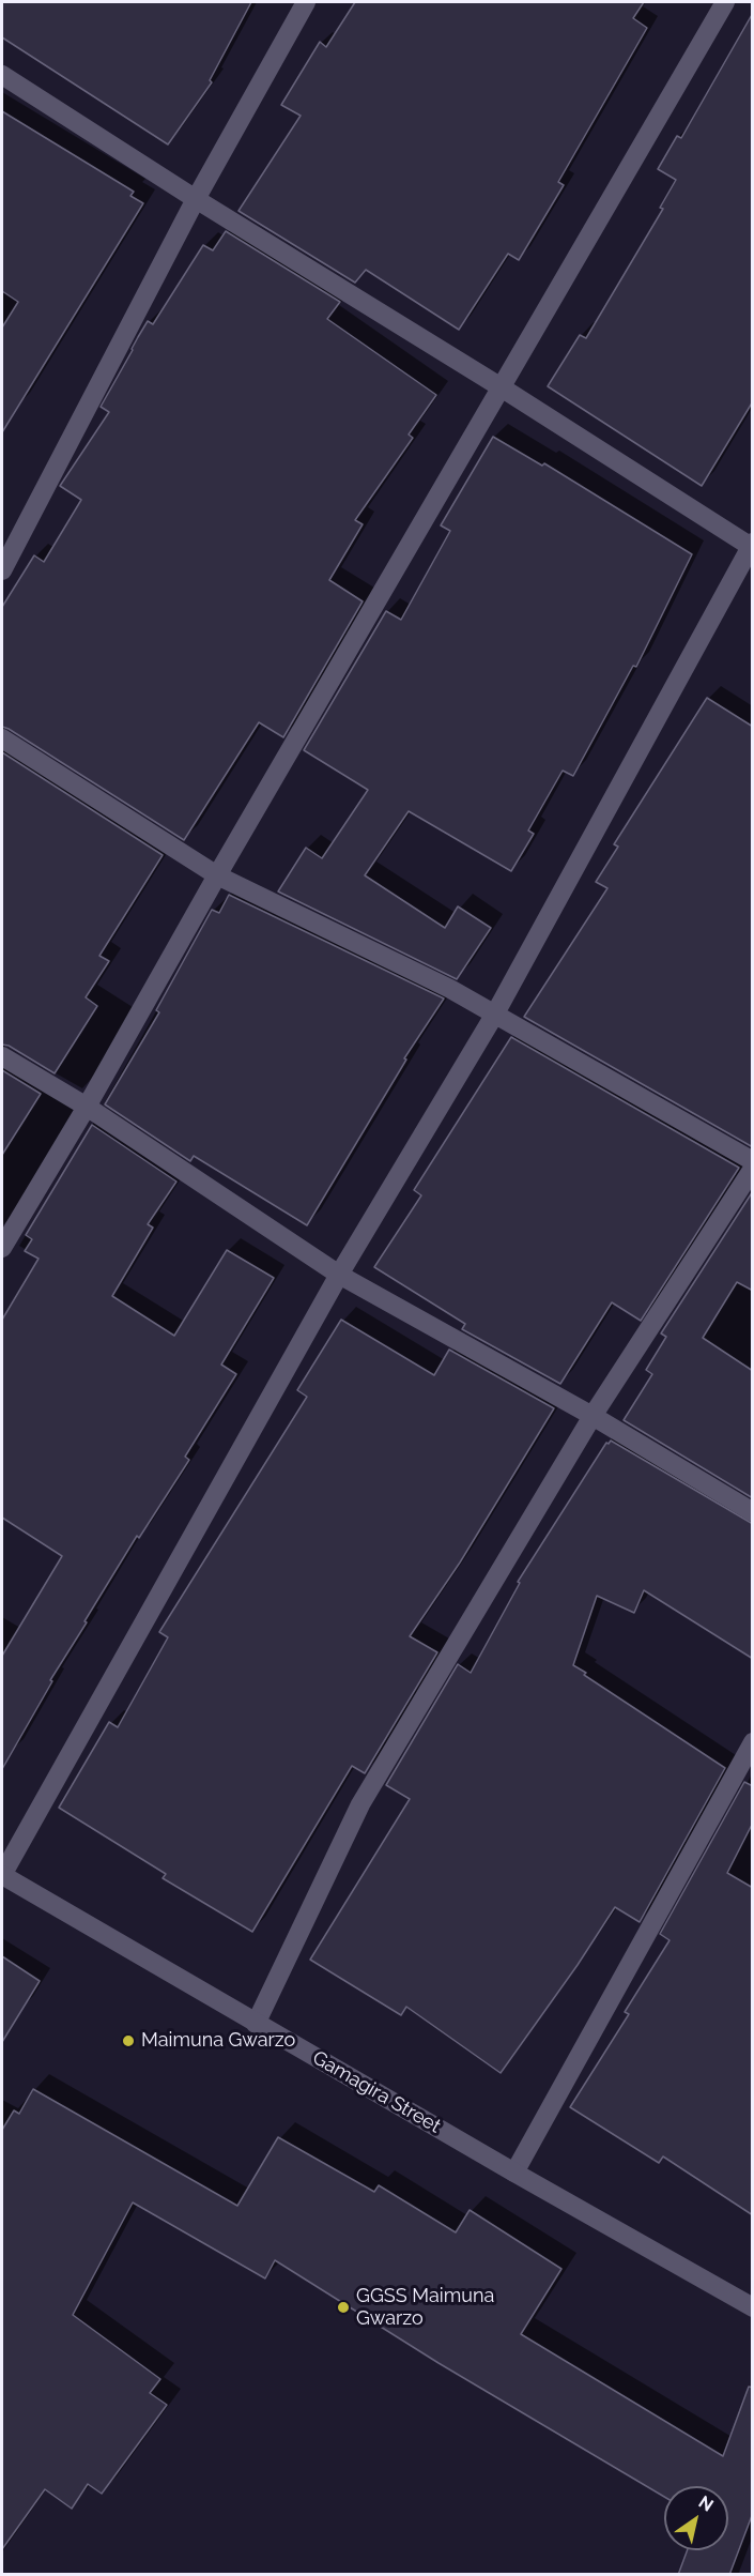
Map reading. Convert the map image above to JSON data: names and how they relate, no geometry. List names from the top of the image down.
{
  "streets": {
    "street": ["Gamagira Street"]
  },
  "places": ["Maimuna Gwarzo", "GGSS Maimuna Gwarzo"],
  "north": "top right"
}
